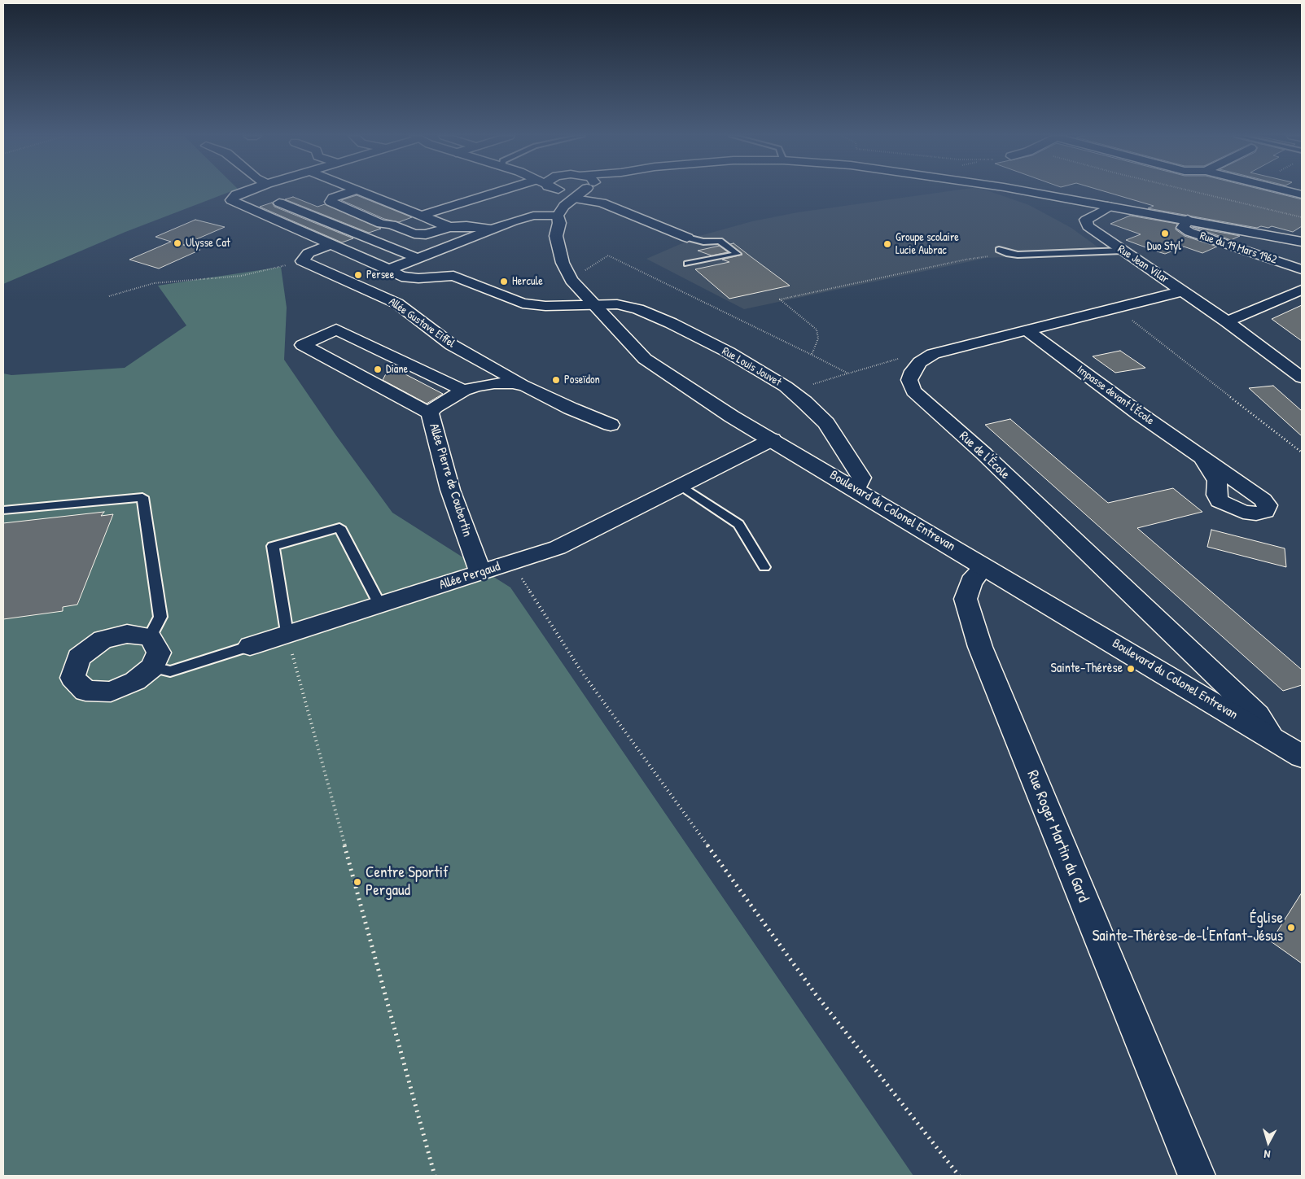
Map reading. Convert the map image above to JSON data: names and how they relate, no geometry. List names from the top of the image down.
{
  "streets": {
    "street": [
      "Rue du 19 Mars 1962",
      "Rue Jean Vilar",
      "Allée Gustave Eiffel",
      "Rue Louis Jouvet",
      "Impasse devant l'École",
      "Rue de l'École",
      "Allée Pierre de Coubertin",
      "Boulevard du Colonel Entrevan",
      "Allée Pergaud",
      "Rue Roger Martin du Gard"
    ]
  },
  "crossings": [
    ["Rue Jean Vilar", "Rue de l'École"],
    ["Allée Gustave Eiffel", "Allée Pierre de Coubertin"],
    ["Rue Louis Jouvet", "Boulevard du Colonel Entrevan"],
    ["Impasse devant l'École", "Rue de l'École"],
    ["Rue de l'École", "Boulevard du Colonel Entrevan"],
    ["Allée Pierre de Coubertin", "Allée Pergaud"],
    ["Boulevard du Colonel Entrevan", "Allée Pergaud"],
    ["Boulevard du Colonel Entrevan", "Rue Roger Martin du Gard"]
  ],
  "places": [
    "Duo Styl'",
    "Ulysse Cat",
    "Groupe scolaire Lucie Aubrac",
    "Persee",
    "Hercule",
    "Diane",
    "Poseïdon",
    "Sainte-Thérèse",
    "Centre Sportif Pergaud",
    "Église Sainte-Thérèse-de-l'Enfant-Jésus"
  ],
  "north": "bottom"
}
